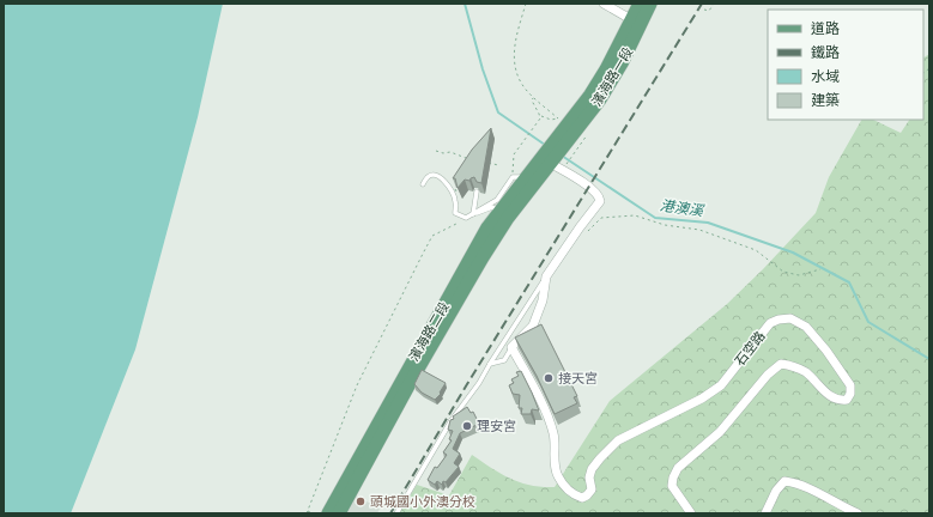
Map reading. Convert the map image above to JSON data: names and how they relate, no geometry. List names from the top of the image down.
{
  "streets": {
    "main road": ["濱海路一段", "濱海路二段"],
    "street": ["石空路"]
  },
  "crossings": [
    ["濱海路一段", "濱海路二段"]
  ],
  "water": ["港澳溪"],
  "places": ["接天宮", "理安宮", "頭城國小外澳分校"],
  "legend": [
    "道路",
    "鐵路",
    "水域",
    "建築"
  ]
}
